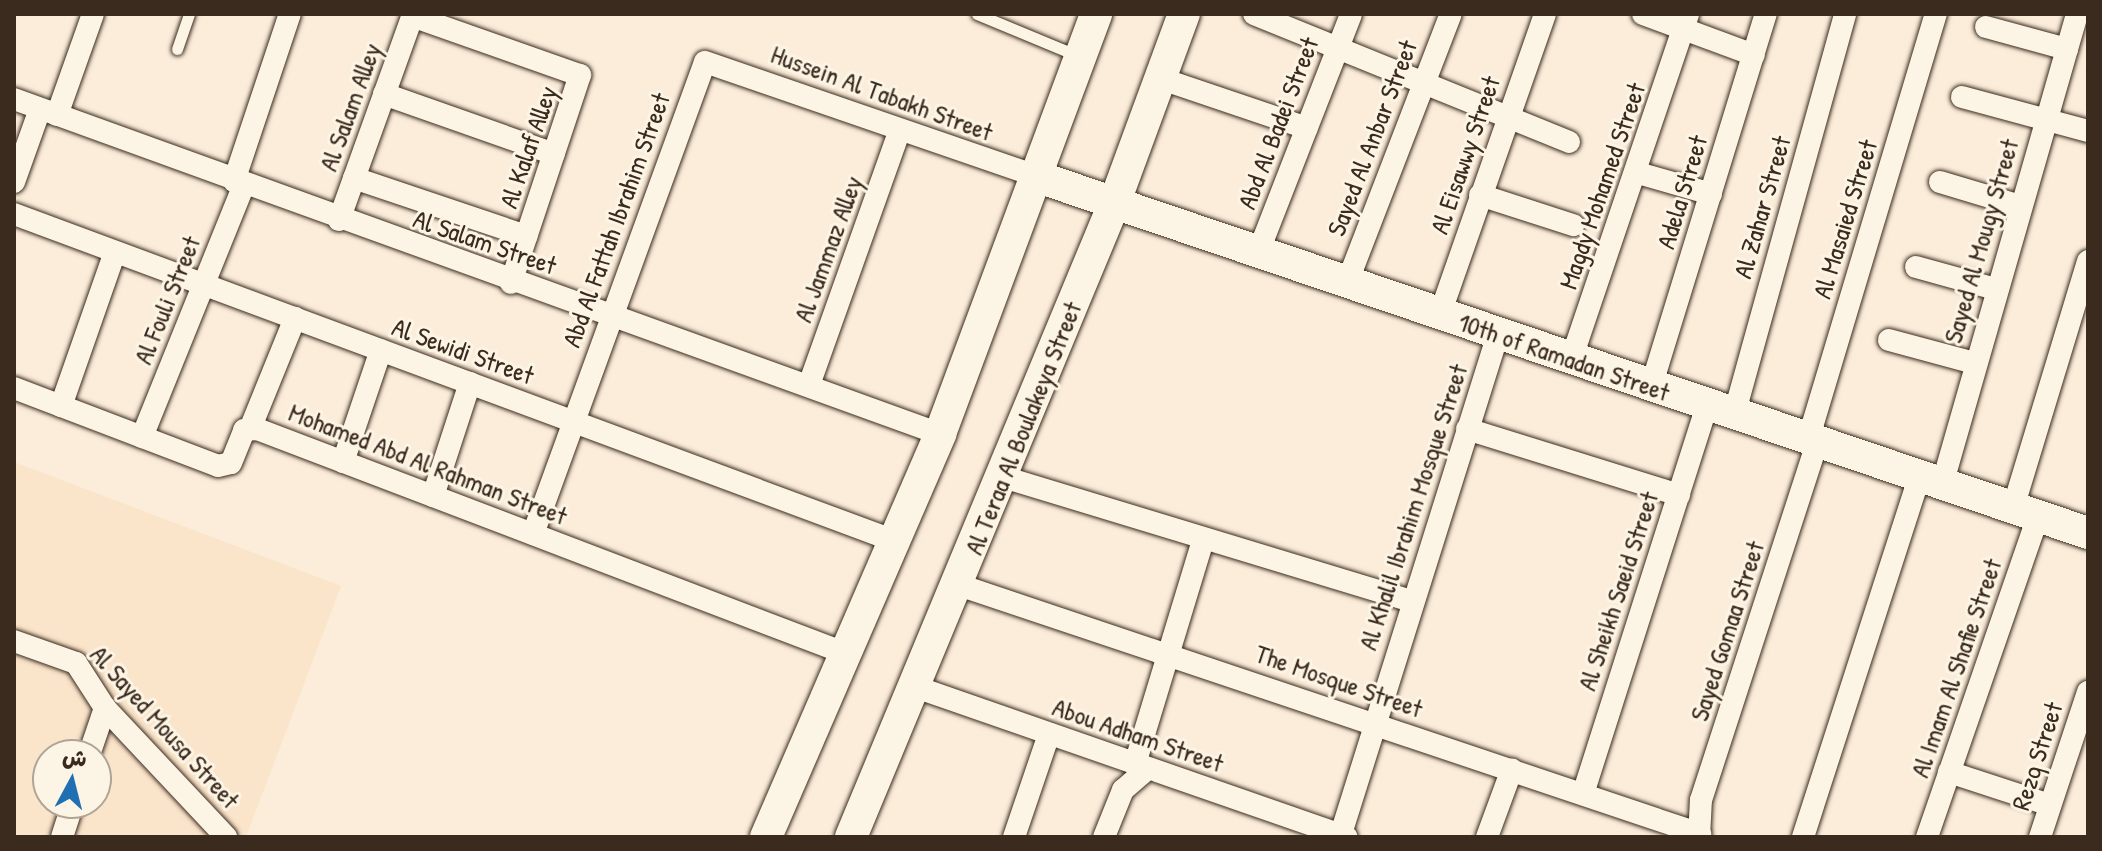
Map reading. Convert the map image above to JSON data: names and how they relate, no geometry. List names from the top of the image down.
{
  "streets": {
    "street": [
      "Hussein Al Tabakh Street",
      "Al Salam Alley",
      "Abd Al Badei Street",
      "Sayed Al Anbar Street",
      "Al Kalaf Alley",
      "Al Eisawwy Street",
      "Magdy Mohamed Street",
      "Adela Street",
      "Al Zahar Street",
      "Al Masaied Street",
      "Abd Al Fattah Ibrahim Street",
      "Sayed Al Mougy Street",
      "Al Salam Street",
      "Al Jammaz Alley",
      "Al Fouli Street",
      "Al Sewidi Street",
      "10th of Ramadan Street",
      "Al Teraa Al Boulakeya Street",
      "Mohamed Abd Al Rahman Street",
      "Al Khalil Ibrahim Mosque Street",
      "Al Sheikh Saeid Street",
      "Sayed Gomaa Street",
      "Al Imam Al Shafie Street",
      "The Mosque Street",
      "Al Sayed Mousa Street",
      "Abou Adham Street",
      "Rezq Street"
    ]
  },
  "crossings": [
    ["Hussein Al Tabakh Street", "Abd Al Fattah Ibrahim Street"],
    ["Hussein Al Tabakh Street", "Al Jammaz Alley"],
    ["Hussein Al Tabakh Street", "10th of Ramadan Street"],
    ["Al Salam Alley", "Al Kalaf Alley"],
    ["Al Salam Alley", "Al Salam Street"],
    ["Abd Al Badei Street", "10th of Ramadan Street"],
    ["Sayed Al Anbar Street", "10th of Ramadan Street"],
    ["Al Kalaf Alley", "Al Salam Street"],
    ["Al Eisawwy Street", "10th of Ramadan Street"],
    ["Magdy Mohamed Street", "10th of Ramadan Street"],
    ["Adela Street", "10th of Ramadan Street"],
    ["Al Zahar Street", "10th of Ramadan Street"],
    ["Al Zahar Street", "Al Sheikh Saeid Street"],
    ["Al Masaied Street", "10th of Ramadan Street"],
    ["Al Masaied Street", "Sayed Gomaa Street"],
    ["Abd Al Fattah Ibrahim Street", "Al Salam Street"],
    ["Abd Al Fattah Ibrahim Street", "Al Sewidi Street"],
    ["Abd Al Fattah Ibrahim Street", "Mohamed Abd Al Rahman Street"],
    ["Sayed Al Mougy Street", "10th of Ramadan Street"],
    ["Al Salam Street", "Al Jammaz Alley"],
    ["Al Salam Street", "Al Fouli Street"],
    ["Al Fouli Street", "Al Sewidi Street"],
    ["Al Fouli Street", "Mohamed Abd Al Rahman Street"],
    ["10th of Ramadan Street", "Al Teraa Al Boulakeya Street"],
    ["10th of Ramadan Street", "Al Khalil Ibrahim Mosque Street"],
    ["10th of Ramadan Street", "Al Sheikh Saeid Street"],
    ["10th of Ramadan Street", "Sayed Gomaa Street"],
    ["10th of Ramadan Street", "Al Imam Al Shafie Street"],
    ["Al Teraa Al Boulakeya Street", "The Mosque Street"],
    ["Al Teraa Al Boulakeya Street", "Abou Adham Street"],
    ["Al Khalil Ibrahim Mosque Street", "The Mosque Street"],
    ["Al Khalil Ibrahim Mosque Street", "Abou Adham Street"],
    ["Al Sheikh Saeid Street", "The Mosque Street"],
    ["Sayed Gomaa Street", "The Mosque Street"]
  ],
  "north": "top"
}
